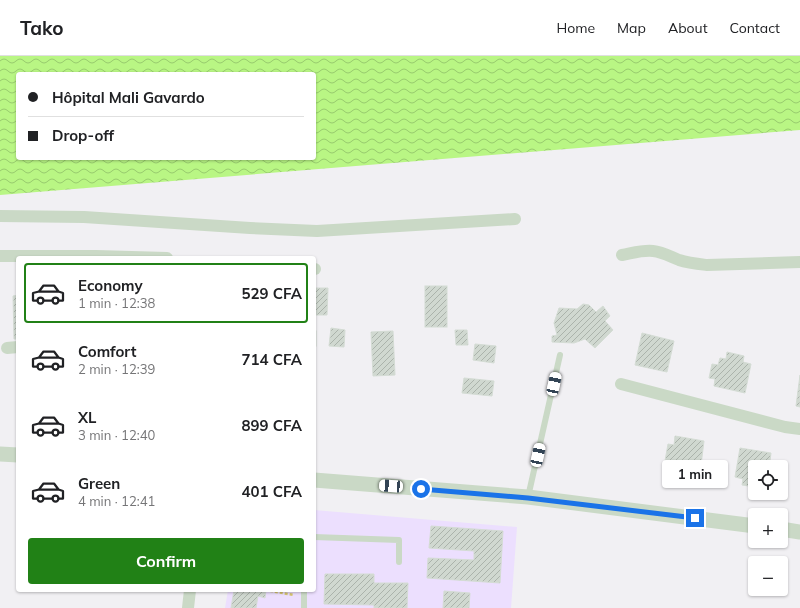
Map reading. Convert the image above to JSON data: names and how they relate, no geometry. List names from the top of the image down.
{
  "page": {
    "header": "Tako",
    "nav": [
      "Home",
      "Map",
      "About",
      "Contact"
    ],
    "banner": ["Hôpital Mali Gavardo", "Drop-off"],
    "list": [
      {
        "name": "Economy",
        "note": "1 min · 12:38",
        "value": "529 CFA"
      },
      {
        "name": "Comfort",
        "note": "2 min · 12:39",
        "value": "714 CFA"
      },
      {
        "name": "XL",
        "note": "3 min · 12:40",
        "value": "899 CFA"
      },
      {
        "name": "Green",
        "note": "4 min · 12:41",
        "value": "401 CFA"
      }
    ],
    "map_buttons": ["+", "−"],
    "bubble": "1 min",
    "buttons": "Confirm"
  }
}
